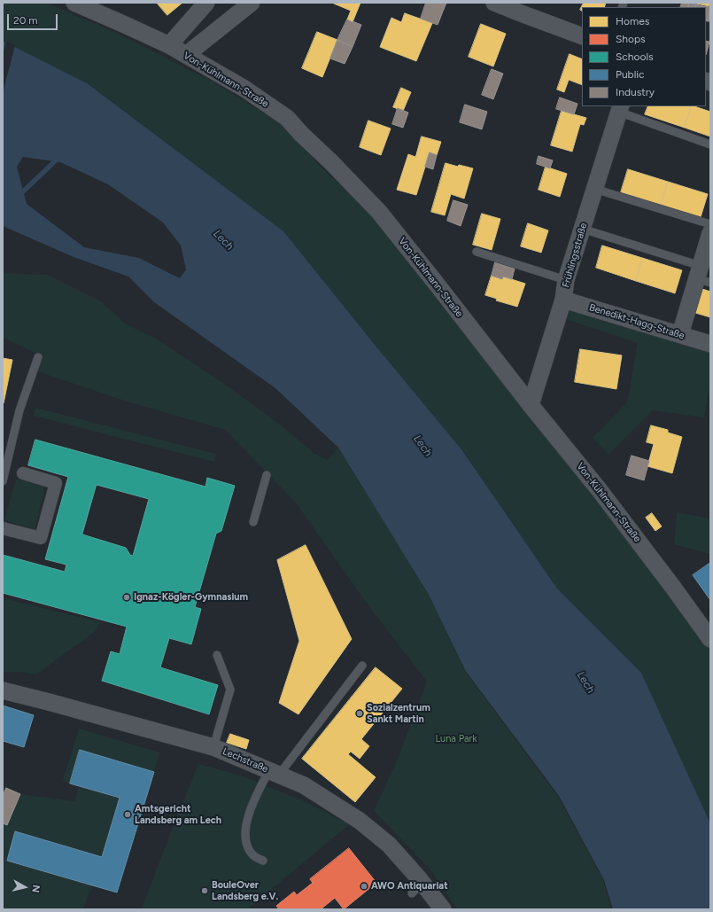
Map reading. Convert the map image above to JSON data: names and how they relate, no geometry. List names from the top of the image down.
{
  "streets": {
    "street": [
      "Von-Kühlmann-Straße",
      "Frühlingsstraße",
      "Benedikt-Hagg-Straße",
      "Lechstraße"
    ]
  },
  "crossings": [
    ["Von-Kühlmann-Straße", "Frühlingsstraße"],
    ["Frühlingsstraße", "Benedikt-Hagg-Straße"]
  ],
  "water": ["Lech"],
  "parks": ["Luna Park"],
  "places": [
    "Ignaz-Kögler-Gymnasium",
    "Sozialzentrum Sankt Martin",
    "Amtsgericht Landsberg am Lech",
    "AWO Antiquariat",
    "BouleOver Landsberg e.V."
  ],
  "legend": [
    "Homes",
    "Shops",
    "Schools",
    "Public",
    "Industry"
  ],
  "scale_bar": "20 m",
  "north": "right"
}
